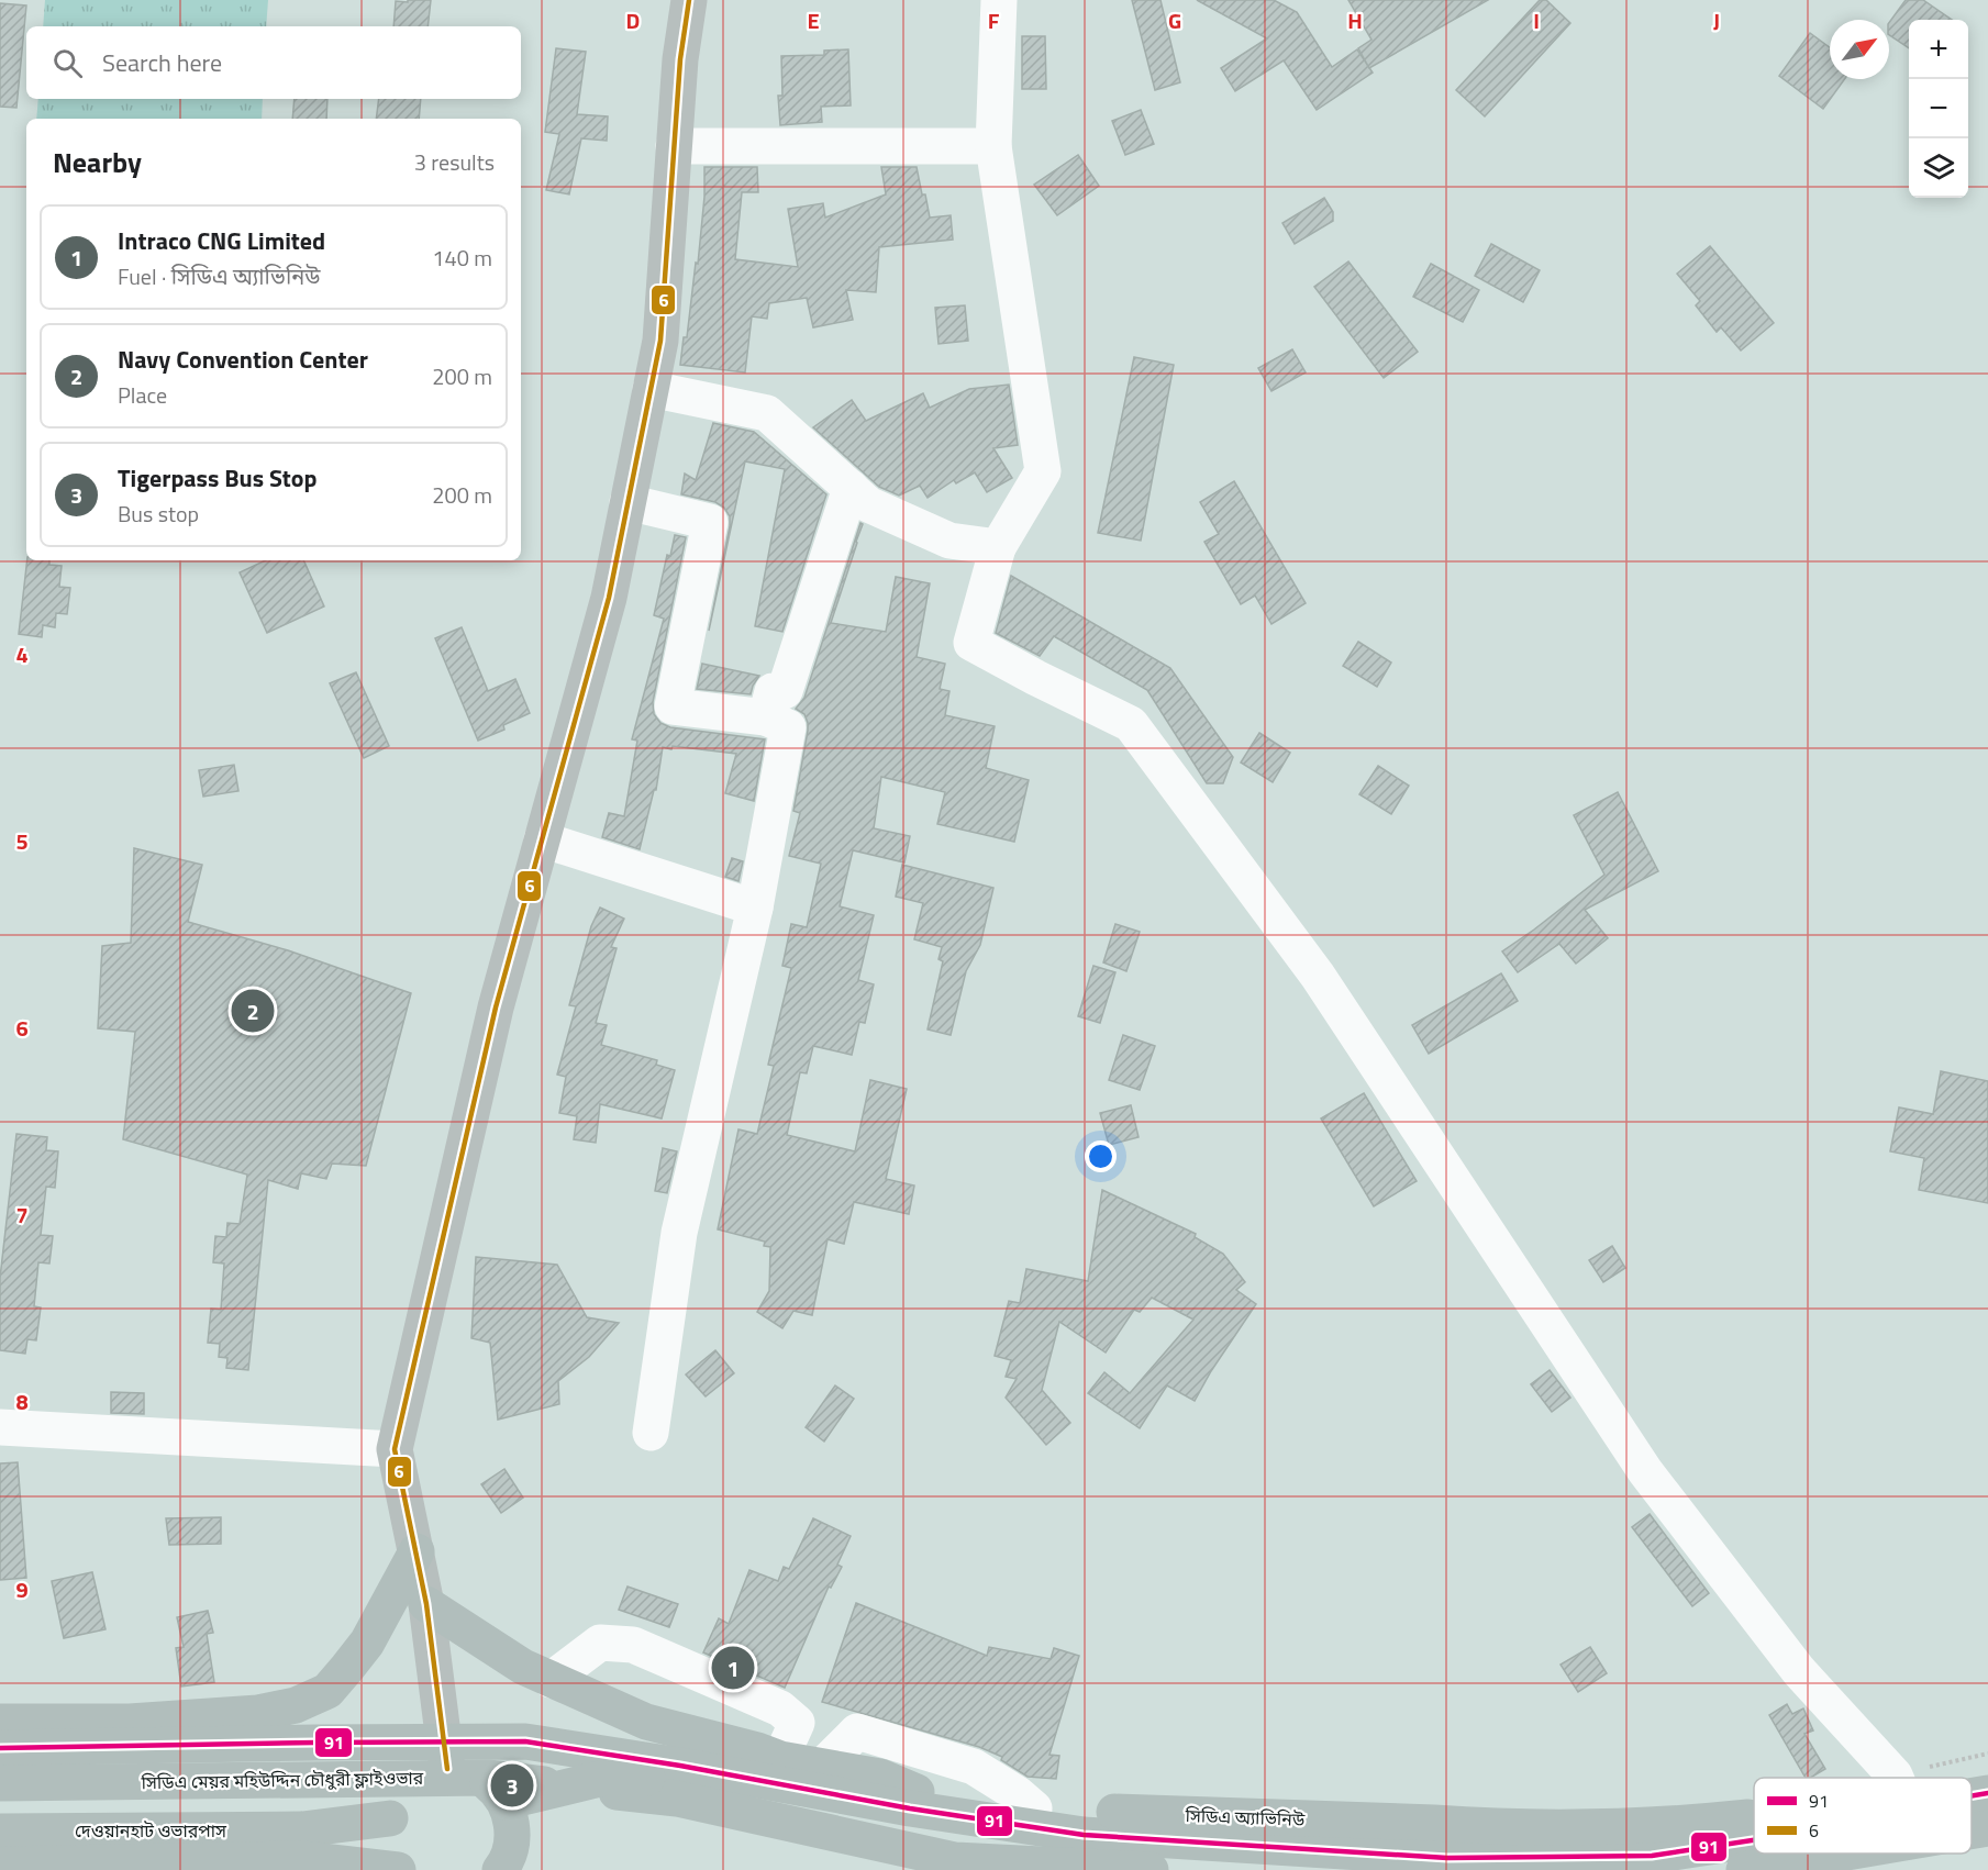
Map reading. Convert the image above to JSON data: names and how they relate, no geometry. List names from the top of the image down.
{
  "streets": {
    "highway": ["সিডিএ মেয়র মহিউদ্দিন চৌধুরী ফ্লাইওভার", "সিডিএ অ্যাভিনিউ", "দেওয়ানহাট ওভারপাস"]
  },
  "lines": ["transit line 6", "transit line 91"],
  "legend": ["91", "6"],
  "north": "top right",
  "page": {
    "map_buttons": ["+", "−"],
    "search": "Search here",
    "heading": ["Nearby", "3 results"],
    "list": [
      {
        "mark": "1",
        "name": "Intraco CNG Limited",
        "note": "Fuel · সিডিএ অ্যাভিনিউ",
        "value": "140 m"
      },
      {
        "mark": "2",
        "name": "Navy Convention Center",
        "note": "Place",
        "value": "200 m"
      },
      {
        "mark": "3",
        "name": "Tigerpass Bus Stop",
        "note": "Bus stop",
        "value": "200 m"
      }
    ],
    "pins": ["2", "1", "3"]
  },
  "grid": {
    "columns": [
      "D",
      "E",
      "F",
      "G",
      "H",
      "I",
      "J"
    ],
    "rows": [
      "4",
      "5",
      "6",
      "7",
      "8",
      "9"
    ]
  }
}
